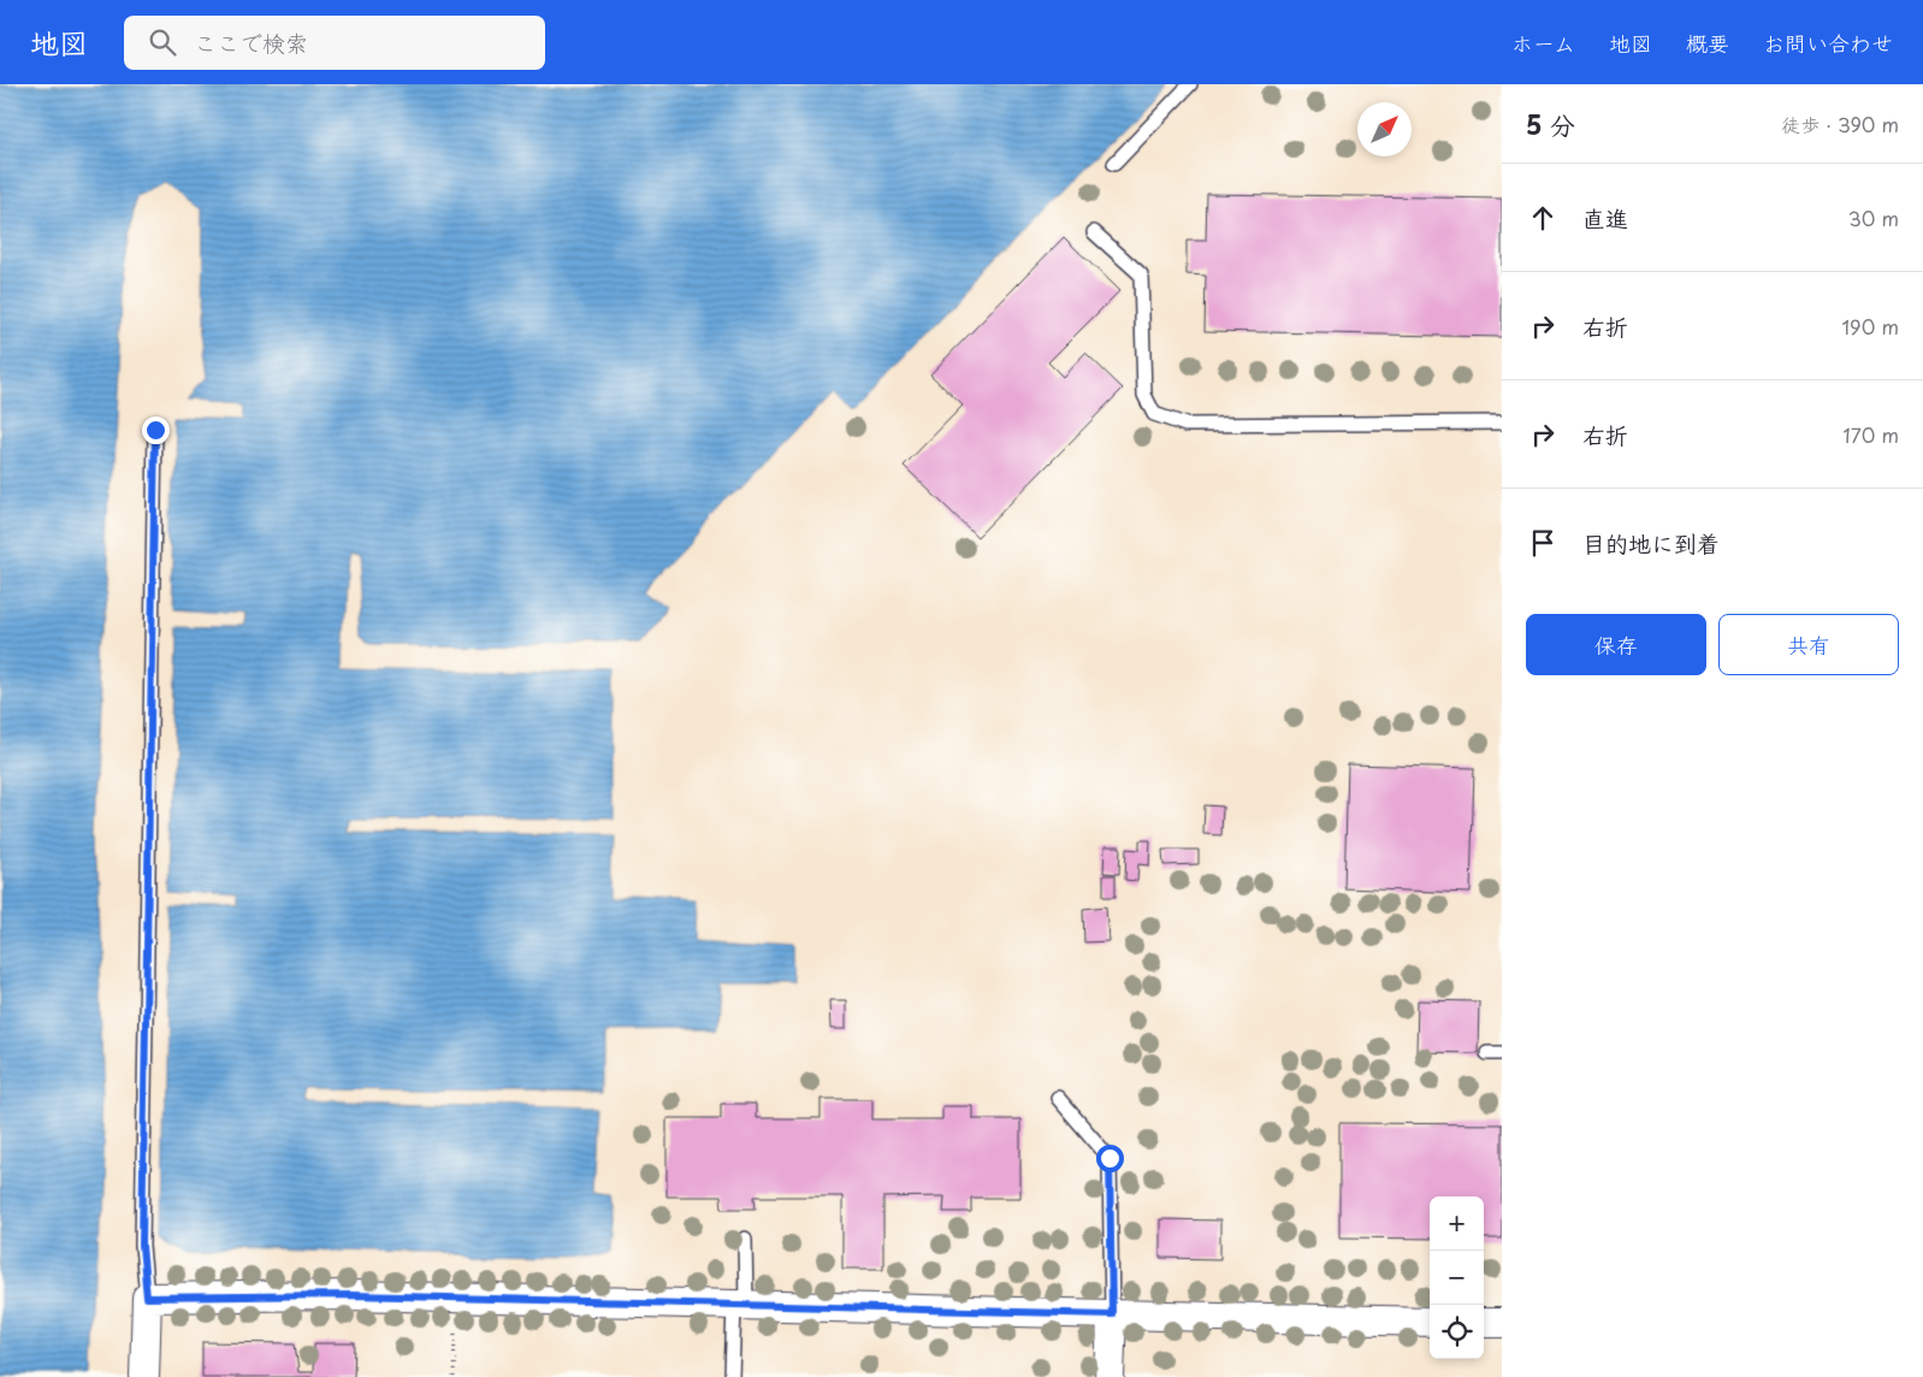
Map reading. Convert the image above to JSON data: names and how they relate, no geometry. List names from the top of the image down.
{
  "north": "top right",
  "page": {
    "header": "地図",
    "search": "ここで検索",
    "nav": [
      "ホーム",
      "地図",
      "概要",
      "お問い合わせ"
    ],
    "heading": ["5 分", "徒歩 · 390 m"],
    "list": [
      ["直進", "30 m"],
      ["右折", "190 m"],
      ["右折", "170 m"],
      "目的地に到着"
    ],
    "buttons": ["保存", "共有"],
    "map_buttons": ["+", "−"]
  }
}
